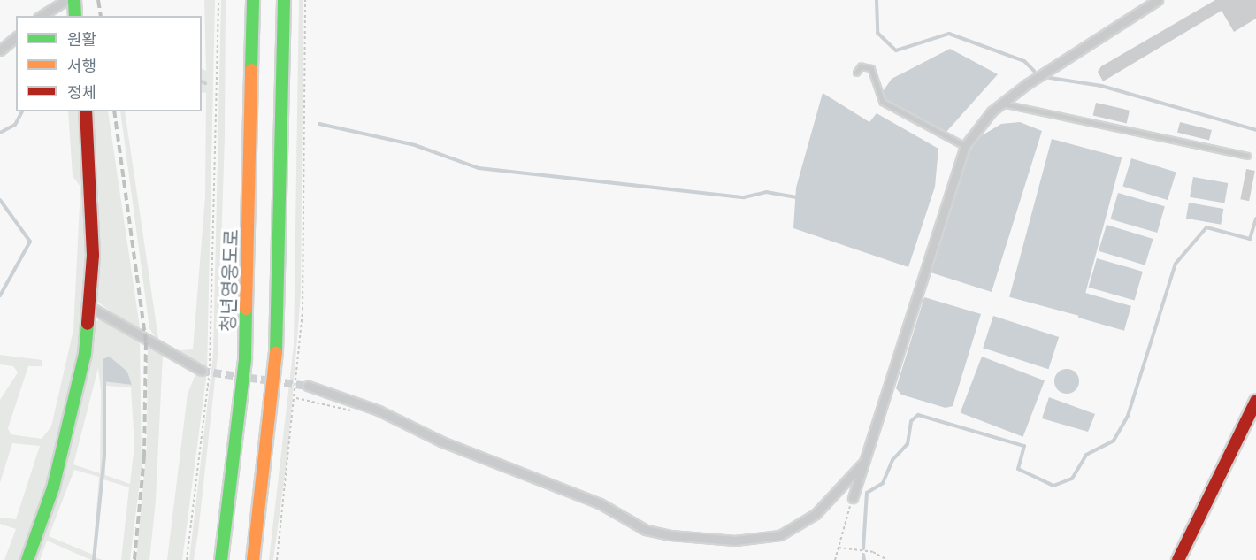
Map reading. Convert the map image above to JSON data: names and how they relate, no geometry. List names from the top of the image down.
{
  "streets": {
    "main road": ["청년영웅도로"]
  },
  "legend": ["원활", "서행", "정체"]
}
